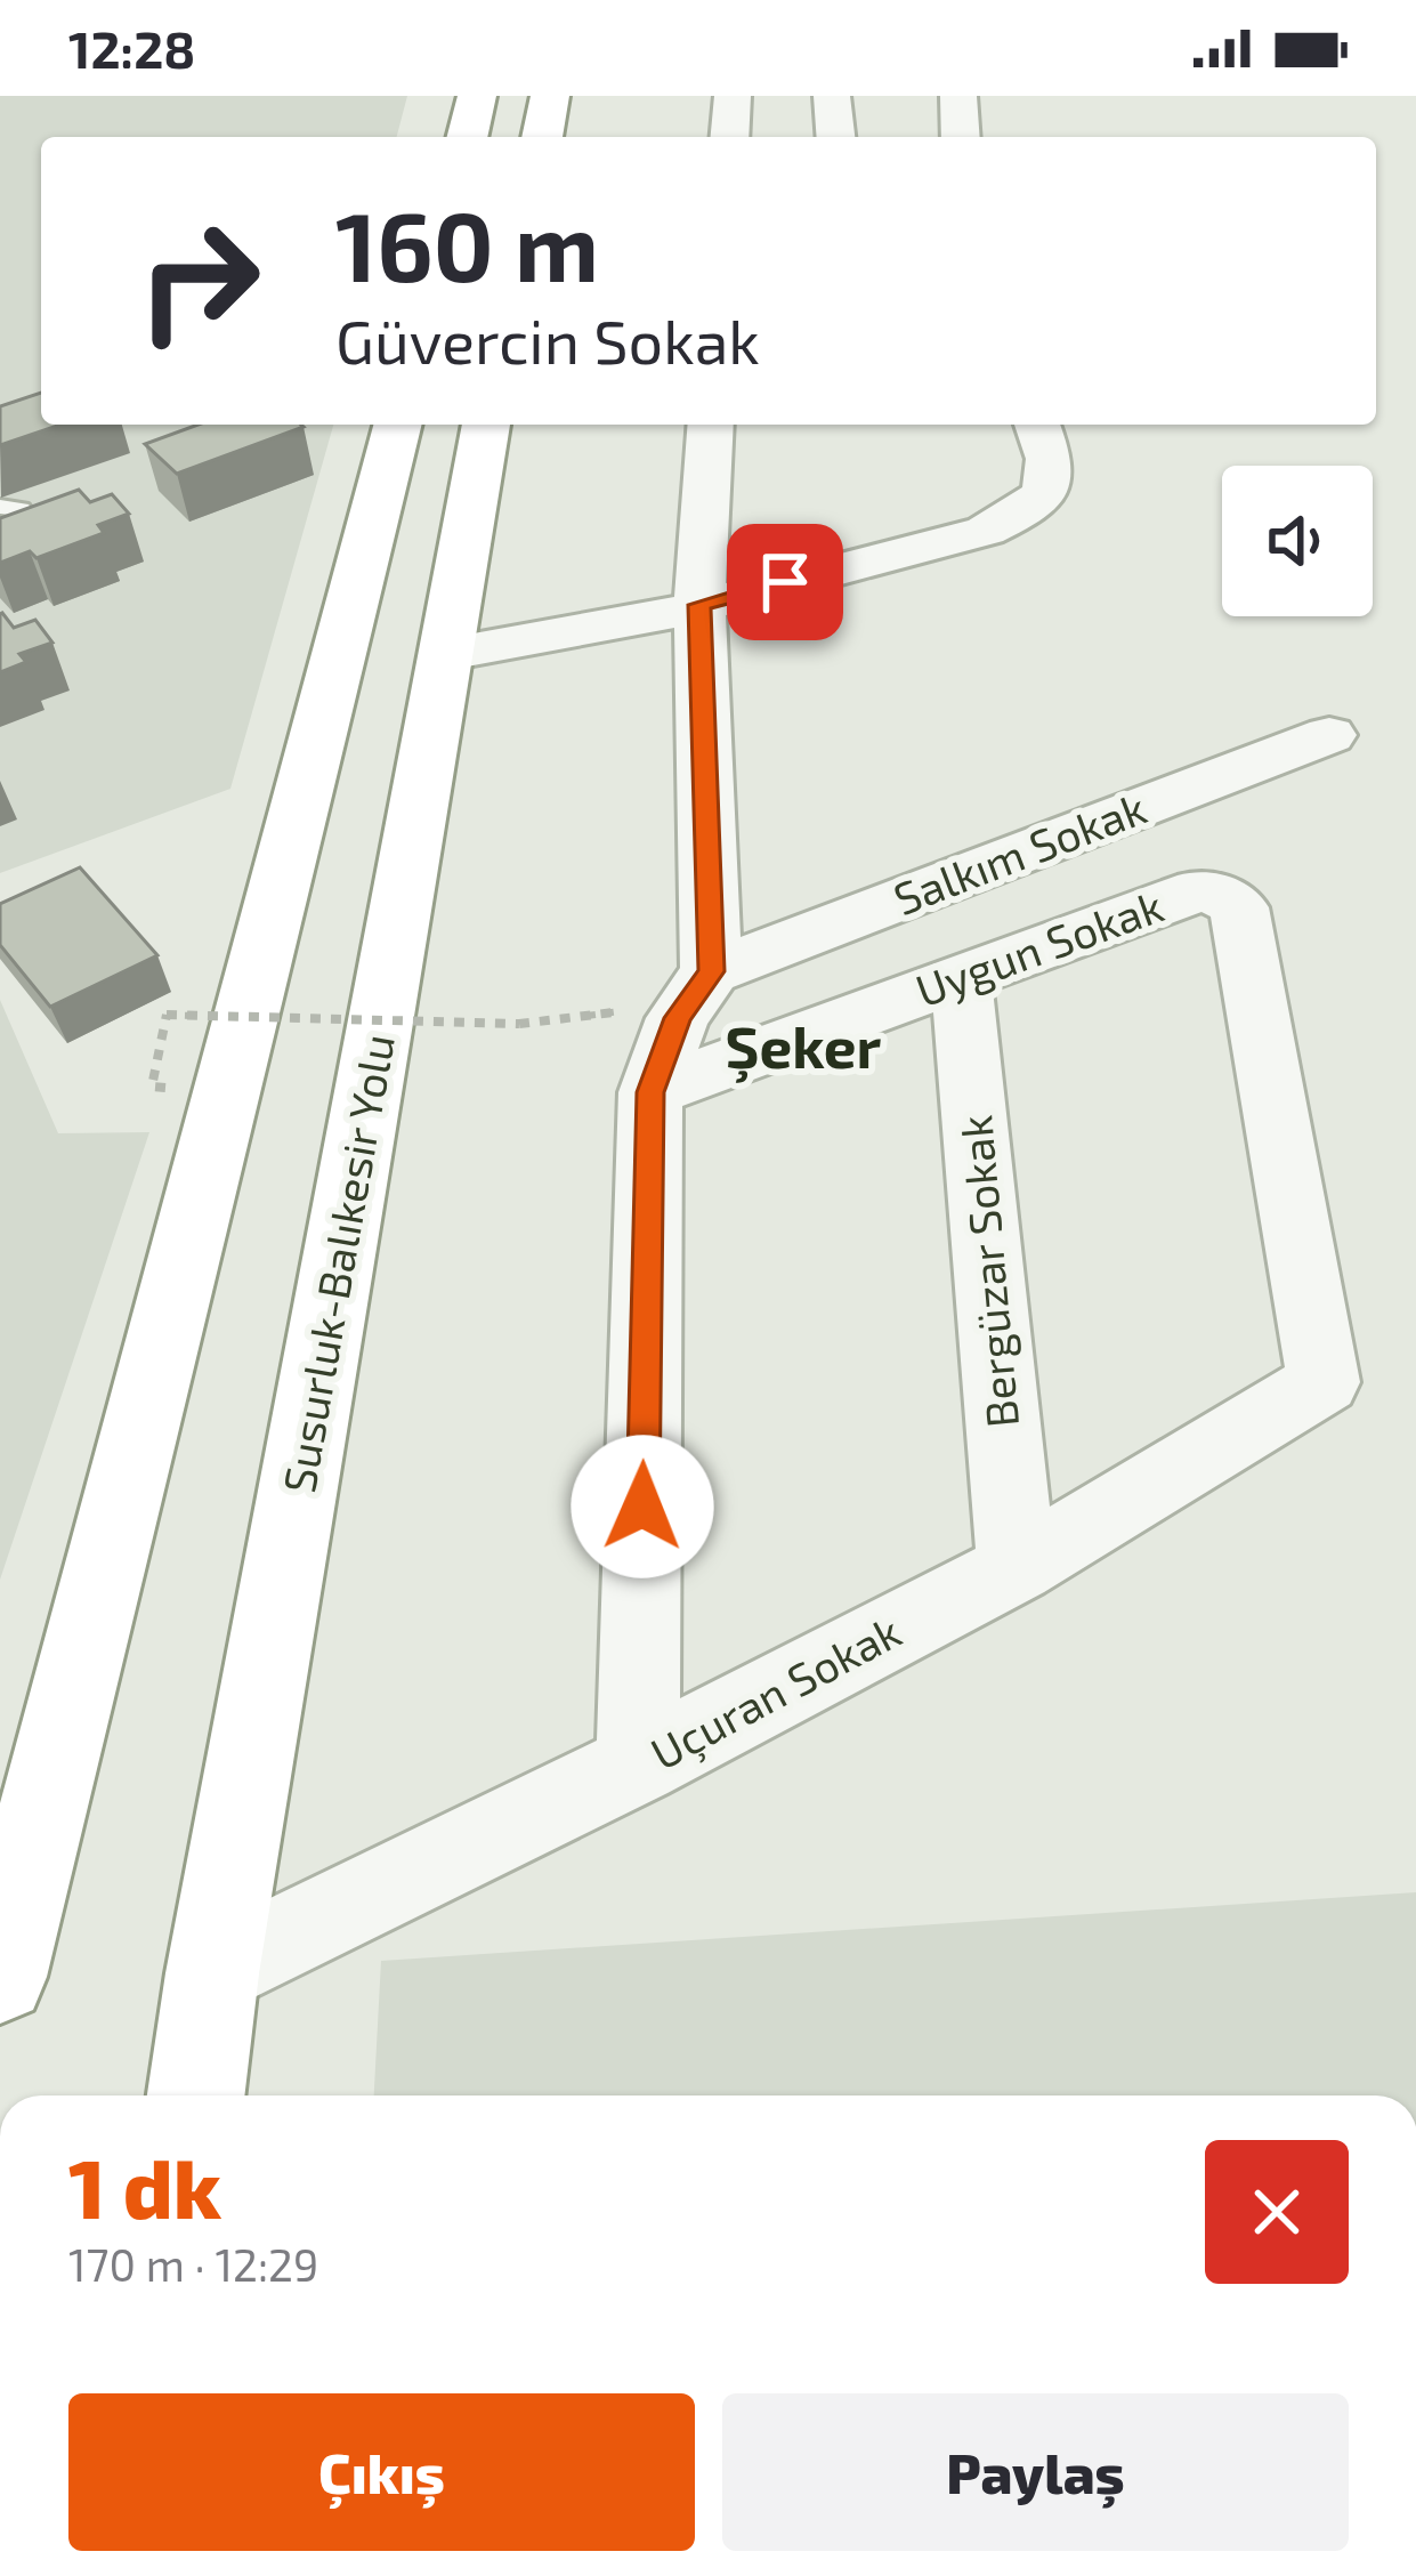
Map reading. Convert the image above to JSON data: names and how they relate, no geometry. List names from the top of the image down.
{
  "streets": {
    "highway": ["Susurluk-Balıkesir Yolu"],
    "street": [
      "Salkım Sokak",
      "Uygun Sokak",
      "Bergüzar Sokak",
      "Uçuran Sokak"
    ]
  },
  "crossings": [
    ["Uygun Sokak", "Bergüzar Sokak"],
    ["Uygun Sokak", "Uçuran Sokak"],
    ["Susurluk-Balıkesir Yolu", "Uçuran Sokak"],
    ["Bergüzar Sokak", "Uçuran Sokak"]
  ],
  "districts": ["Şeker"],
  "page": {
    "status": "12:28",
    "turn": ["160 m", "Güvercin Sokak"],
    "heading": ["1 dk", "170 m · 12:29"],
    "buttons": ["Çıkış", "Paylaş"]
  }
}
